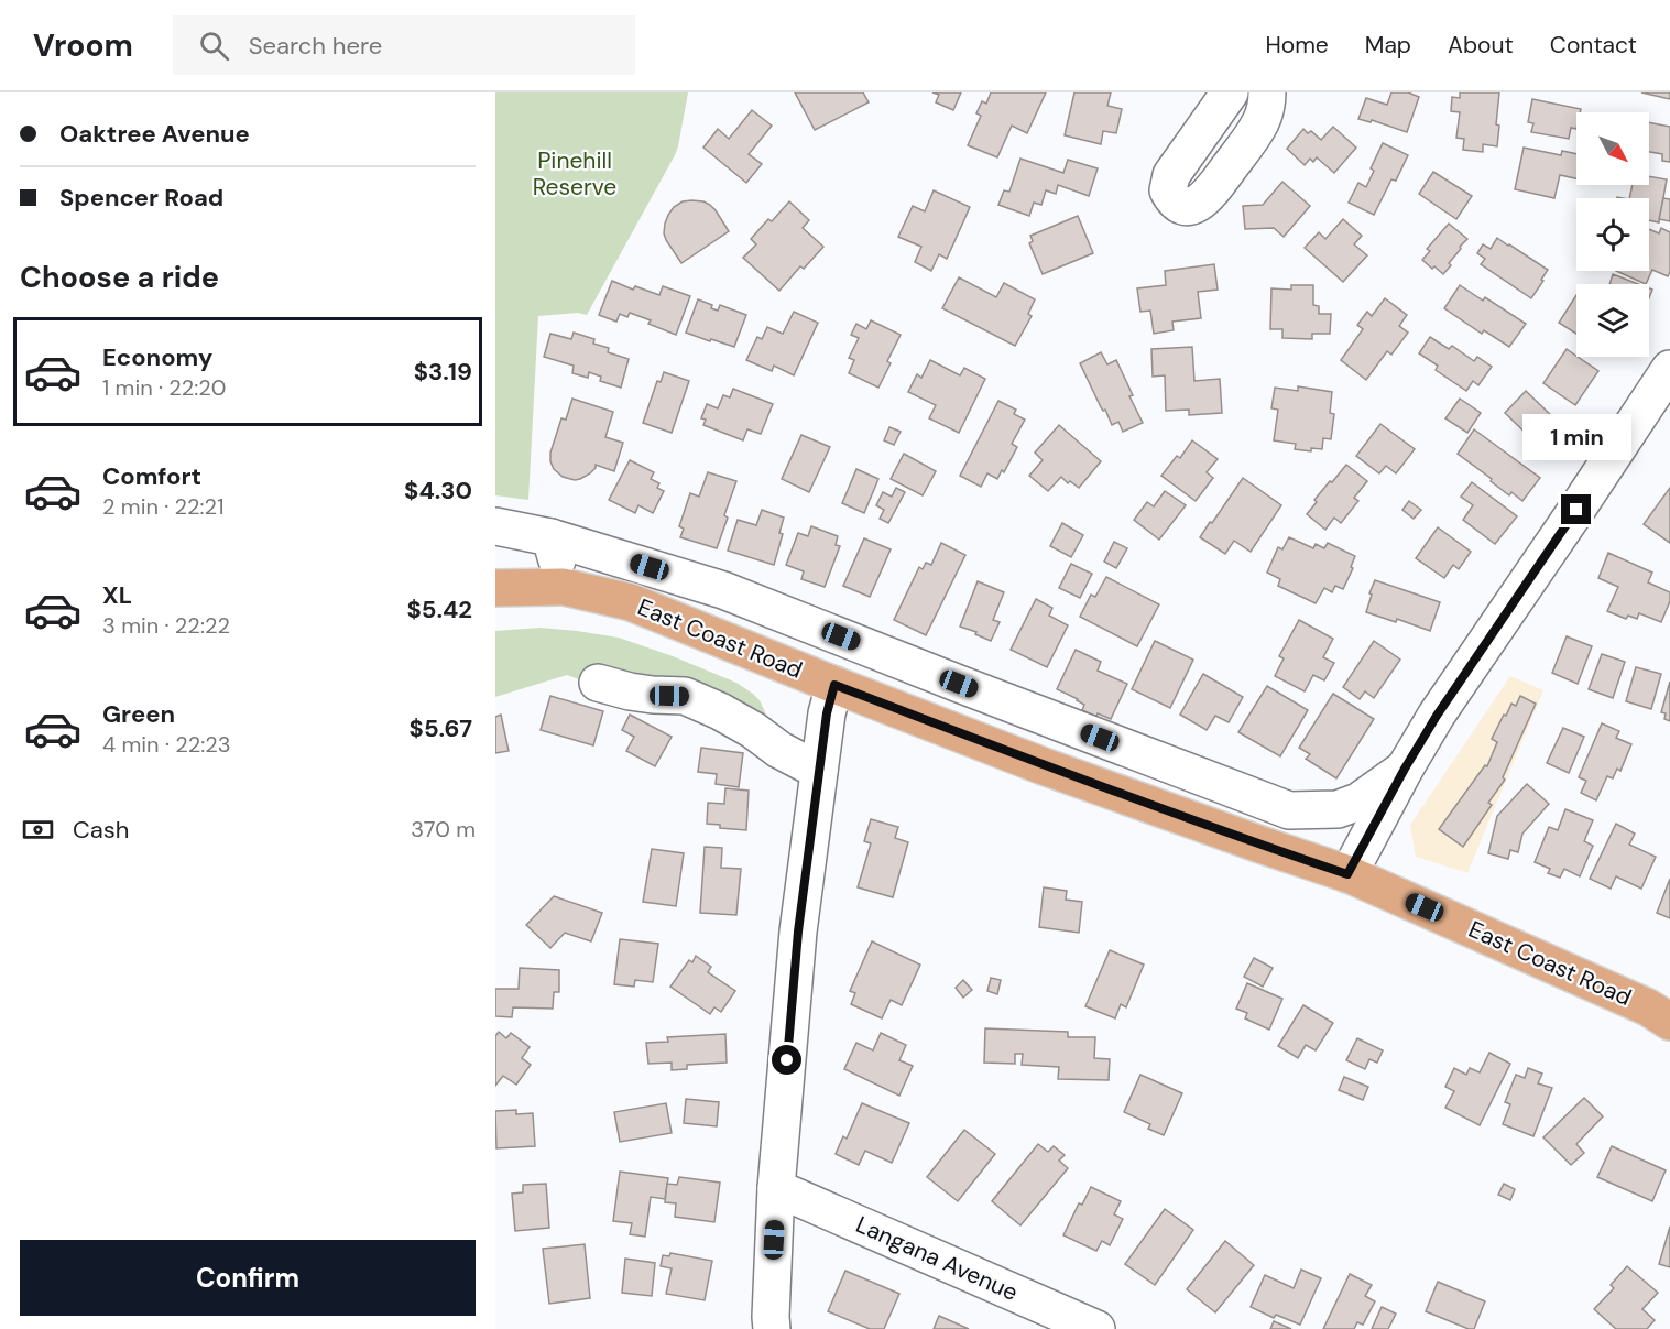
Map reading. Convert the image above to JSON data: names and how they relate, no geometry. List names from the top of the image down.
{
  "streets": {
    "main road": ["East Coast Road"],
    "street": ["Langana Avenue"]
  },
  "parks": ["Pinehill Reserve"],
  "north": "bottom right",
  "page": {
    "header": "Vroom",
    "search": "Search here",
    "nav": [
      "Home",
      "Map",
      "About",
      "Contact"
    ],
    "banner": ["Oaktree Avenue", "Spencer Road"],
    "heading": "Choose a ride",
    "list": [
      {
        "name": "Economy",
        "note": "1 min · 22:20",
        "value": "$3.19"
      },
      {
        "name": "Comfort",
        "note": "2 min · 22:21",
        "value": "$4.30"
      },
      {
        "name": "XL",
        "note": "3 min · 22:22",
        "value": "$5.42"
      },
      {
        "name": "Green",
        "note": "4 min · 22:23",
        "value": "$5.67"
      }
    ],
    "bubble": "1 min",
    "pay": ["Cash", "370 m"],
    "buttons": "Confirm"
  }
}
